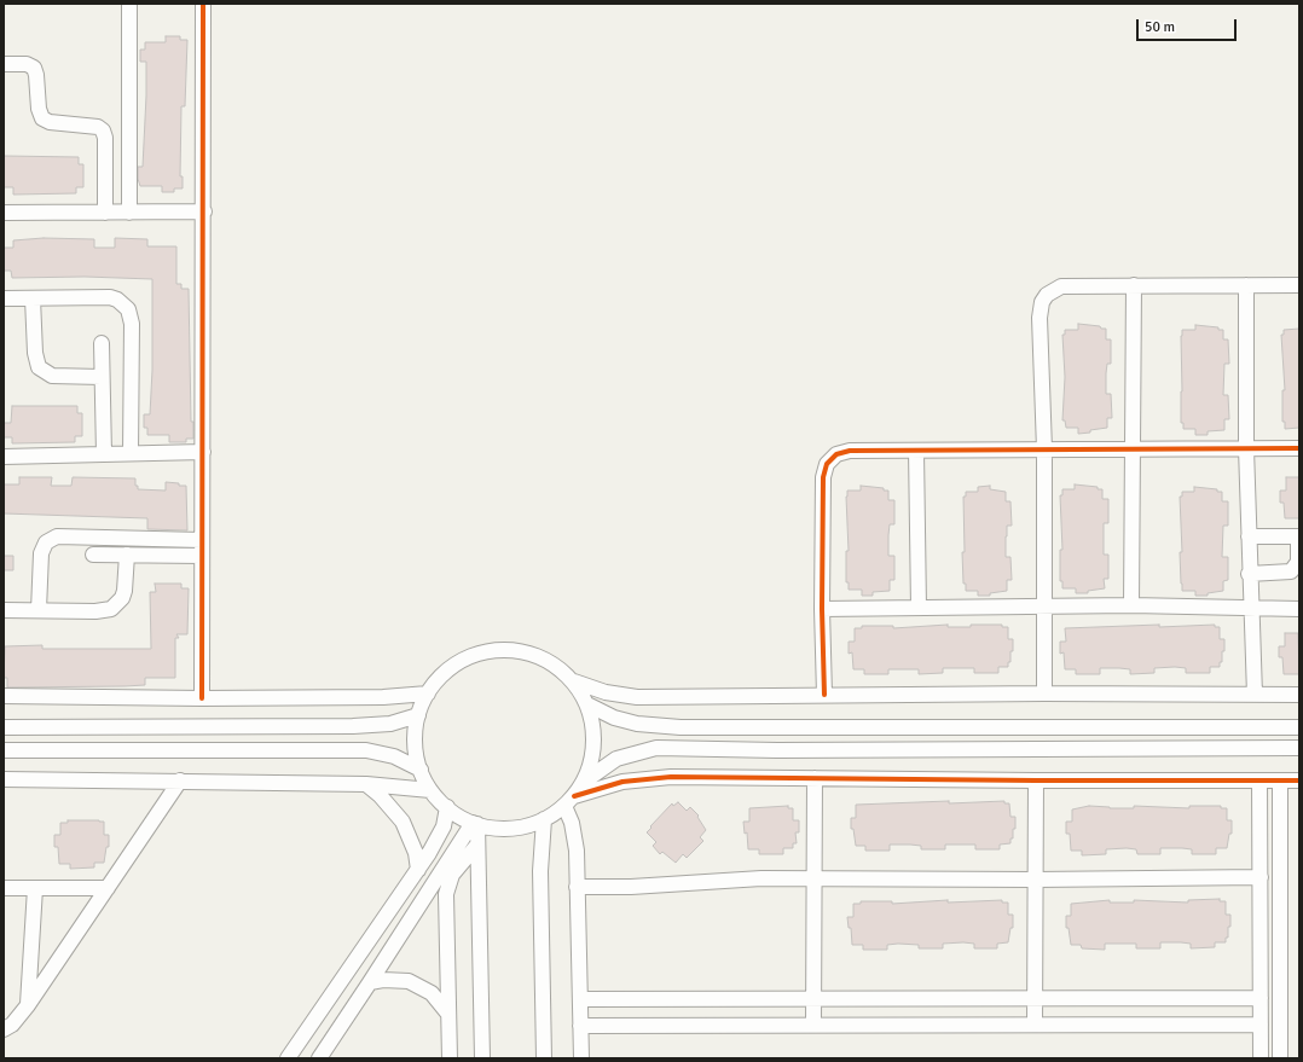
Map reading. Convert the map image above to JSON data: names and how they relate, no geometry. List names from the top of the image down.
{
  "scale_bar": "50 m"
}
